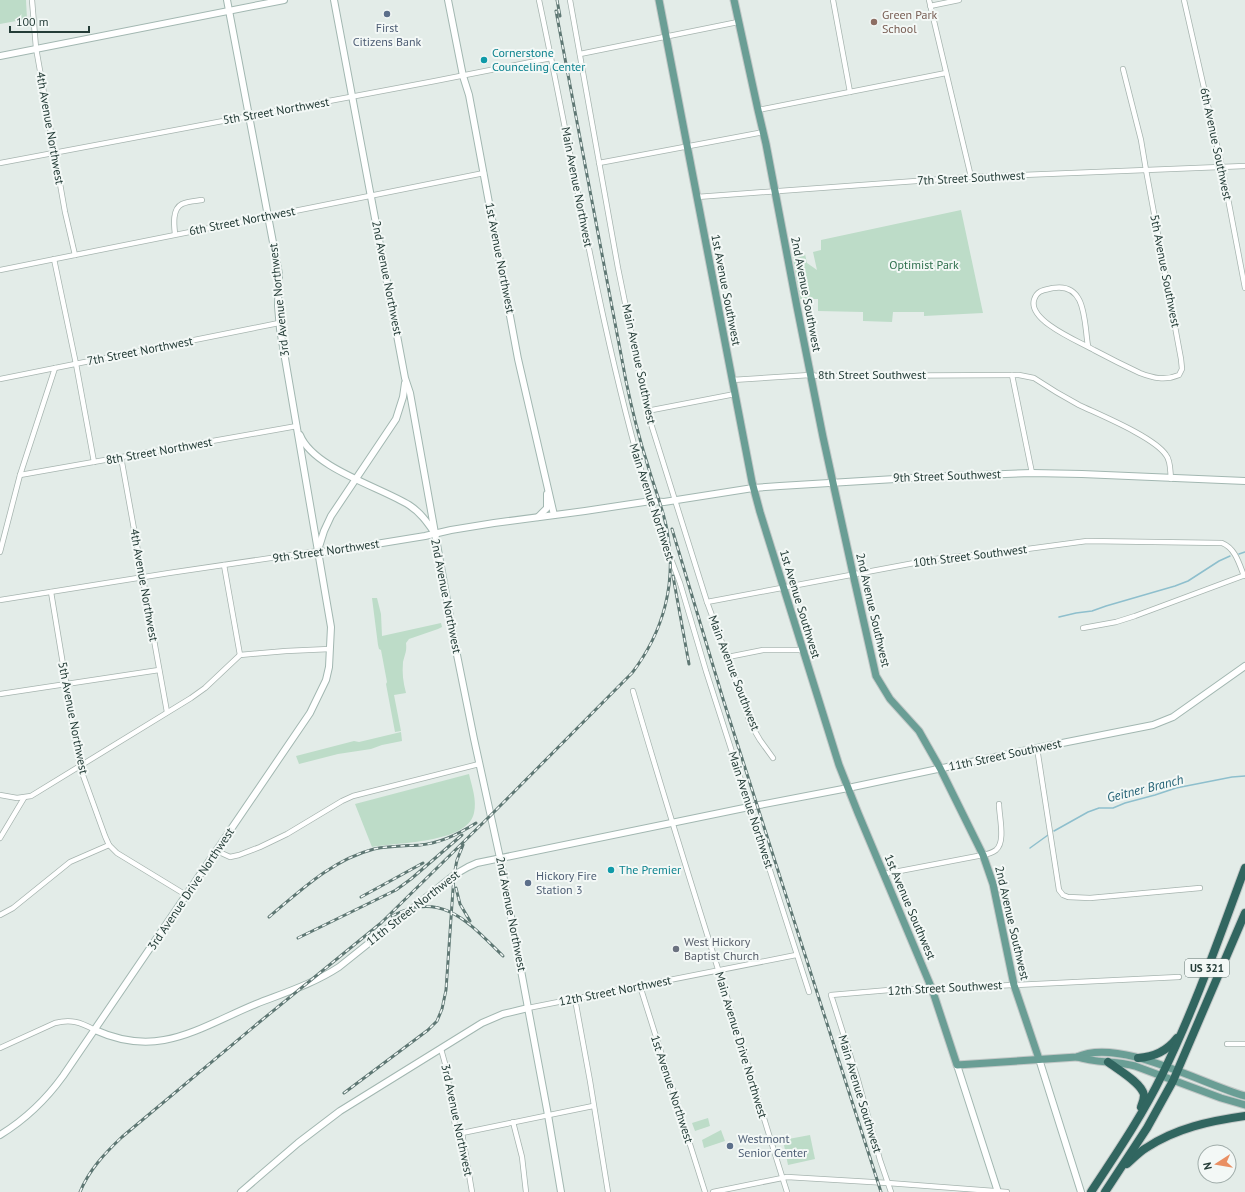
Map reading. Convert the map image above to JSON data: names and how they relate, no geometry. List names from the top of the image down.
{
  "streets": {
    "highway": ["US 321"],
    "main road": [
      "1st Avenue Northwest",
      "2nd Avenue Northwest",
      "1st Avenue Southwest",
      "2nd Avenue Southwest",
      "3rd Avenue Northwest",
      "9th Street Southwest",
      "9th Street Northwest",
      "11th Street Southwest",
      "3rd Avenue Drive Northwest",
      "11th Street Northwest",
      "12th Street Northwest"
    ],
    "street": [
      "5th Street Northwest",
      "4th Avenue Northwest",
      "6th Avenue Southwest",
      "7th Street Southwest",
      "Main Avenue Northwest",
      "6th Street Northwest",
      "5th Avenue Southwest",
      "7th Street Northwest",
      "Main Avenue Southwest",
      "8th Street Southwest",
      "8th Street Northwest",
      "10th Street Southwest",
      "5th Avenue Northwest",
      "12th Street Southwest",
      "Main Avenue Drive Northwest"
    ]
  },
  "crossings": [
    ["5th Street Northwest", "4th Avenue Northwest"],
    ["5th Street Northwest", "Main Avenue Northwest"],
    ["5th Street Northwest", "1st Avenue Northwest"],
    ["5th Street Northwest", "2nd Avenue Northwest"],
    ["5th Street Northwest", "3rd Avenue Northwest"],
    ["4th Avenue Northwest", "6th Street Northwest"],
    ["4th Avenue Northwest", "8th Street Northwest"],
    ["4th Avenue Northwest", "9th Street Northwest"],
    ["6th Avenue Southwest", "7th Street Southwest"],
    ["7th Street Southwest", "5th Avenue Southwest"],
    ["7th Street Southwest", "1st Avenue Southwest"],
    ["7th Street Southwest", "2nd Avenue Southwest"],
    ["Main Avenue Northwest", "9th Street Southwest"],
    ["Main Avenue Northwest", "9th Street Northwest"],
    ["Main Avenue Northwest", "11th Street Southwest"],
    ["Main Avenue Northwest", "11th Street Northwest"],
    ["Main Avenue Northwest", "12th Street Northwest"],
    ["6th Street Northwest", "1st Avenue Northwest"],
    ["6th Street Northwest", "2nd Avenue Northwest"],
    ["6th Street Northwest", "3rd Avenue Northwest"],
    ["1st Avenue Northwest", "9th Street Northwest"],
    ["1st Avenue Northwest", "12th Street Northwest"],
    ["2nd Avenue Northwest", "9th Street Northwest"],
    ["2nd Avenue Northwest", "11th Street Northwest"],
    ["2nd Avenue Northwest", "12th Street Northwest"],
    ["1st Avenue Southwest", "8th Street Southwest"],
    ["1st Avenue Southwest", "9th Street Southwest"],
    ["1st Avenue Southwest", "10th Street Southwest"],
    ["1st Avenue Southwest", "11th Street Southwest"],
    ["1st Avenue Southwest", "12th Street Southwest"],
    ["2nd Avenue Southwest", "8th Street Southwest"],
    ["2nd Avenue Southwest", "9th Street Southwest"],
    ["2nd Avenue Southwest", "10th Street Southwest"],
    ["2nd Avenue Southwest", "11th Street Southwest"],
    ["2nd Avenue Southwest", "12th Street Southwest"],
    ["3rd Avenue Northwest", "7th Street Northwest"],
    ["3rd Avenue Northwest", "8th Street Northwest"],
    ["3rd Avenue Northwest", "9th Street Northwest"],
    ["3rd Avenue Northwest", "3rd Avenue Drive Northwest"],
    ["3rd Avenue Northwest", "12th Street Northwest"],
    ["Main Avenue Southwest", "9th Street Southwest"],
    ["Main Avenue Southwest", "10th Street Southwest"],
    ["Main Avenue Southwest", "12th Street Southwest"],
    ["8th Street Southwest", "9th Street Southwest"],
    ["9th Street Southwest", "9th Street Northwest"],
    ["9th Street Northwest", "5th Avenue Northwest"],
    ["5th Avenue Northwest", "3rd Avenue Drive Northwest"],
    ["11th Street Southwest", "11th Street Northwest"],
    ["3rd Avenue Drive Northwest", "11th Street Northwest"],
    ["11th Street Northwest", "Main Avenue Drive Northwest"],
    ["12th Street Northwest", "Main Avenue Drive Northwest"]
  ],
  "water": ["Geitner Branch"],
  "parks": ["Optimist Park"],
  "places": [
    "First Citizens Bank",
    "Green Park School",
    "Cornerstone Counceling Center",
    "The Premier",
    "Hickory Fire Station 3",
    "West Hickory Baptist Church",
    "Westmont Senior Center"
  ],
  "scale_bar": "100 m",
  "north": "left"
}
